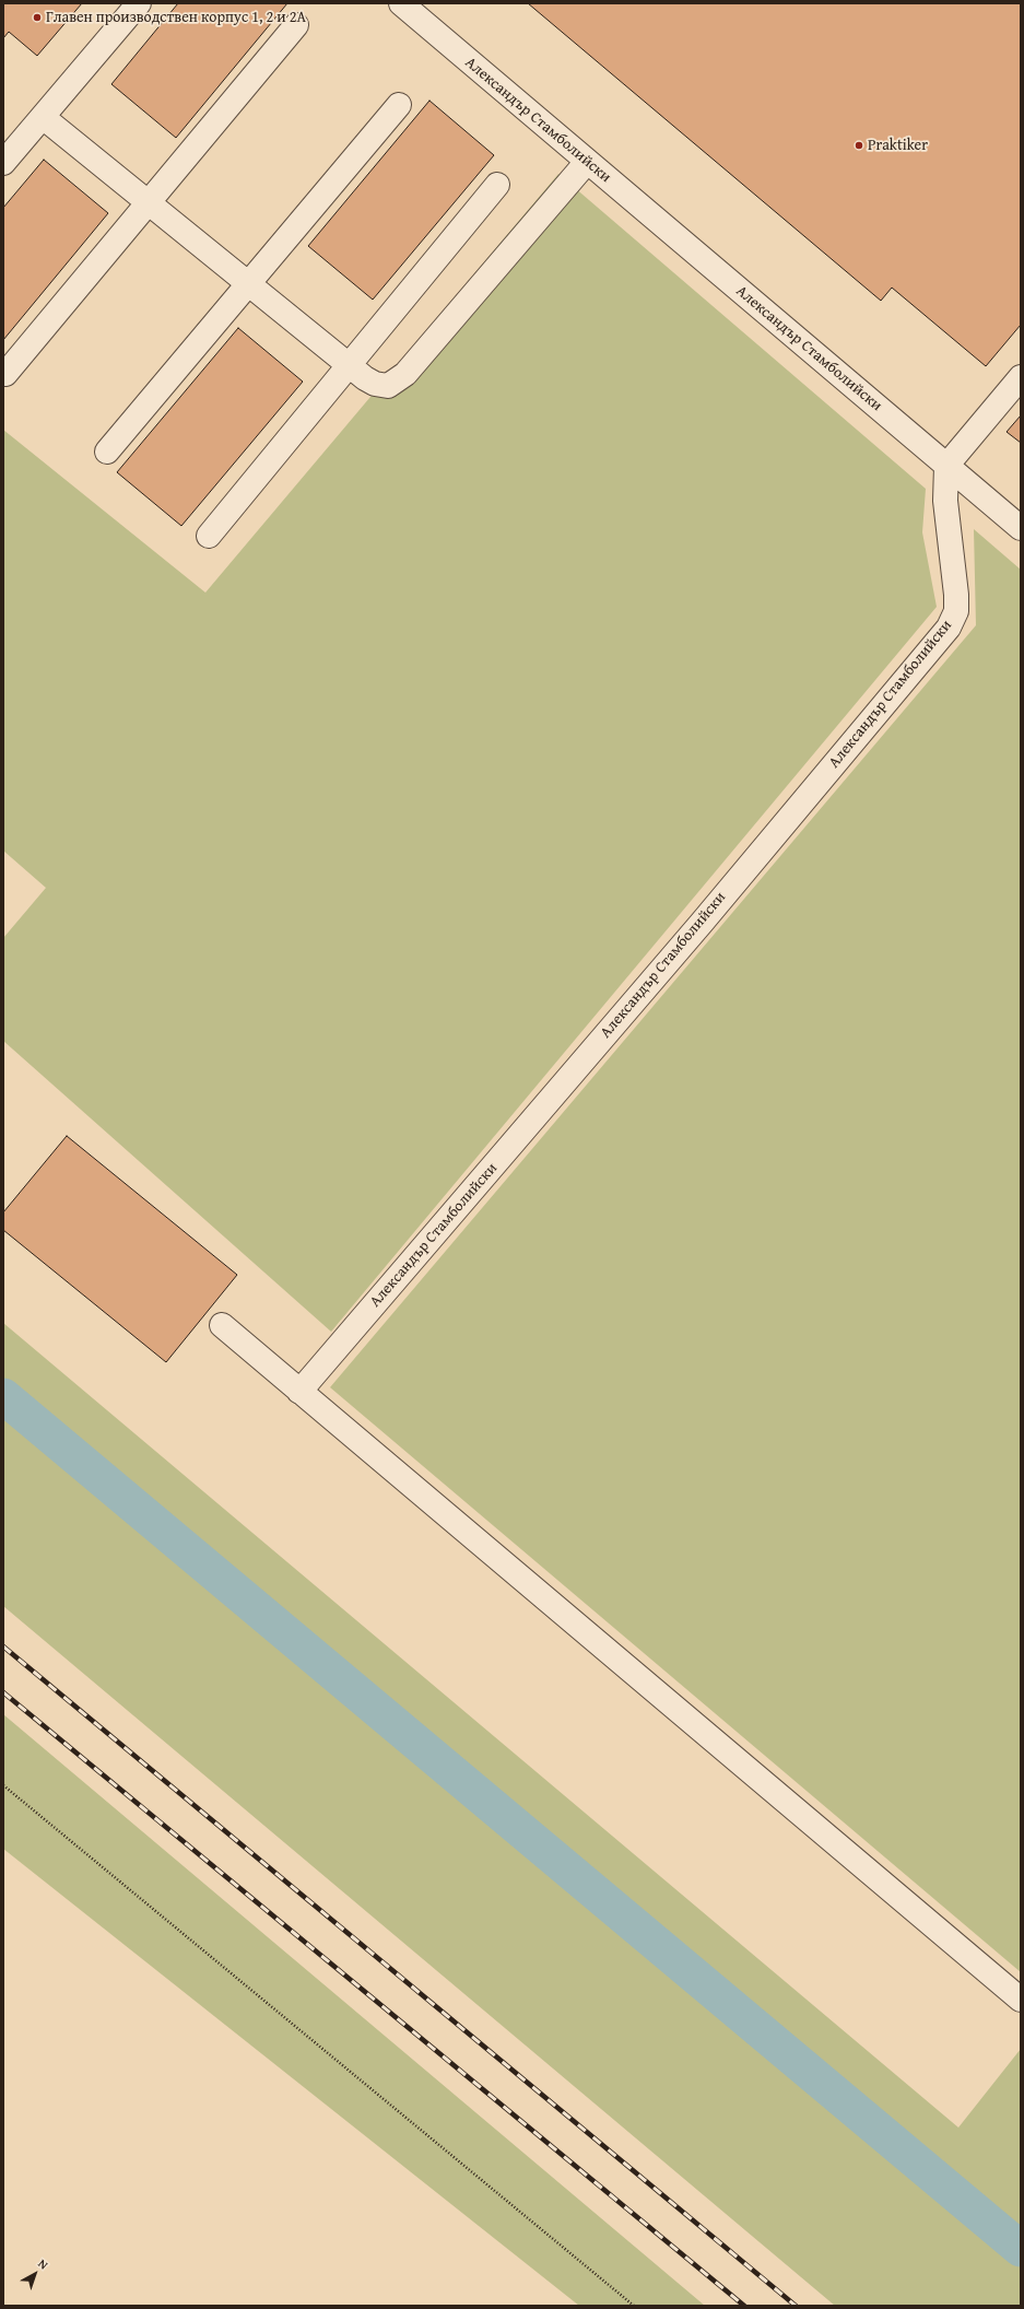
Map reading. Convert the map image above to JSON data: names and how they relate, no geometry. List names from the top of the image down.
{
  "streets": {
    "street": ["Александър Стамболийски"]
  },
  "places": ["Главен производствен корпус 1, 2 и 2А", "Praktiker"],
  "north": "top right"
}
